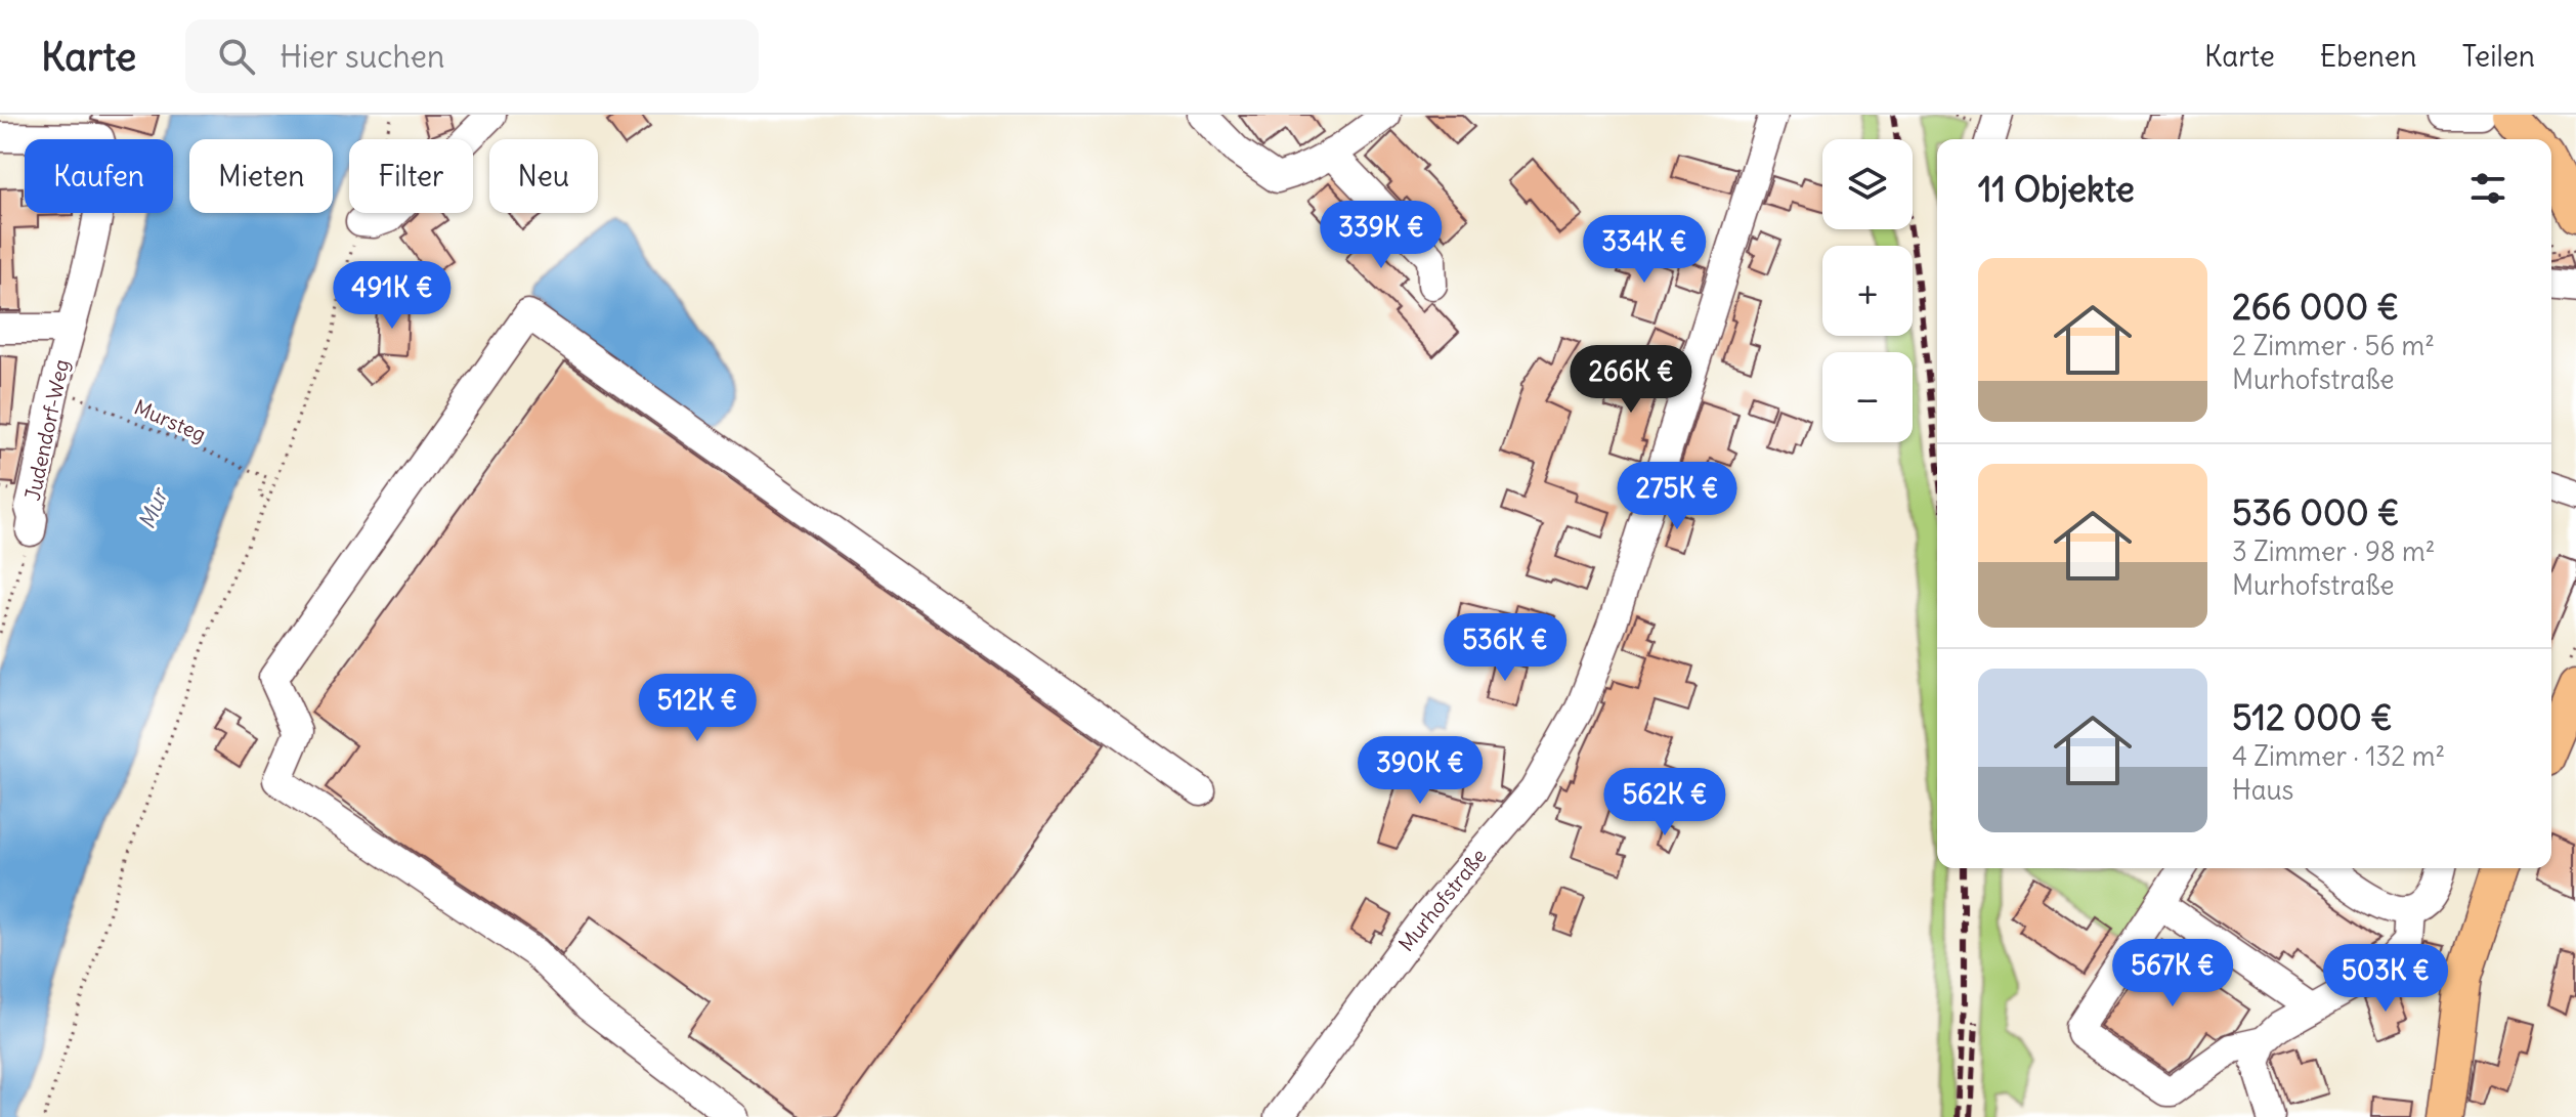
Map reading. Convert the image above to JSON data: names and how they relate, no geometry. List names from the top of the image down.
{
  "streets": {
    "street": ["Judendorf-Weg", "Murhofstraße"],
    "path": ["Mursteg"]
  },
  "water": ["Mur"],
  "page": {
    "header": "Karte",
    "search": "Hier suchen",
    "nav": ["Karte", "Ebenen", "Teilen"],
    "map_buttons": ["+", "−"],
    "chip": [
      "Kaufen",
      "Mieten",
      "Filter",
      "Neu"
    ],
    "heading": "11 Objekte",
    "price": [
      "339K €",
      "334K €",
      "491K €",
      "266K €",
      "275K €",
      "536K €",
      "512K €",
      "390K €",
      "562K €",
      "567K €",
      "503K €"
    ],
    "list": [
      {
        "name": "266 000 €",
        "note": "2 Zimmer · 56 m² · Murhofstraße"
      },
      {
        "name": "536 000 €",
        "note": "3 Zimmer · 98 m² · Murhofstraße"
      },
      {
        "name": "512 000 €",
        "note": "4 Zimmer · 132 m² · Haus"
      }
    ]
  }
}
